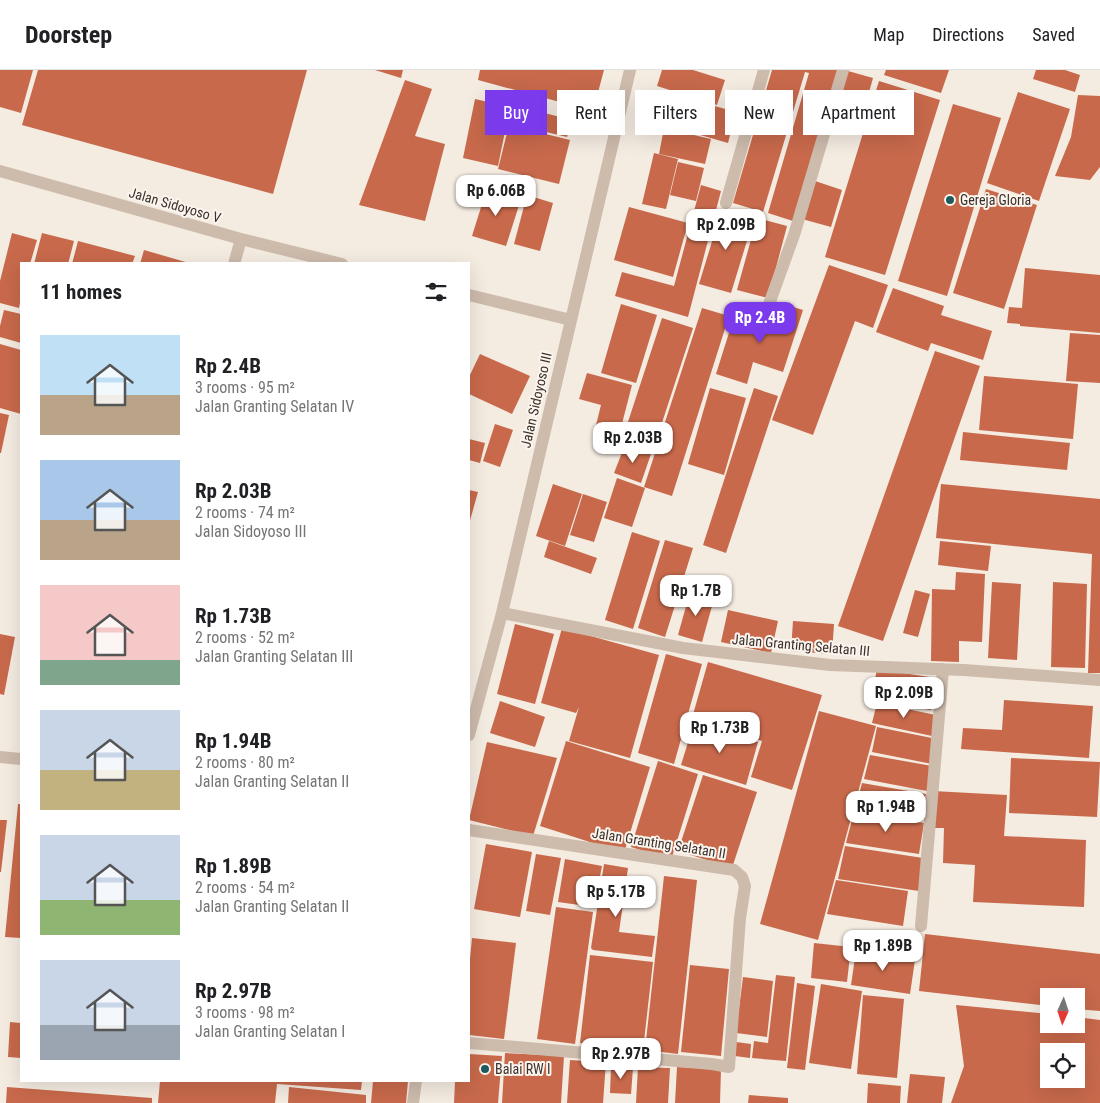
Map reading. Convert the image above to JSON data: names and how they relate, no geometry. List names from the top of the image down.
{
  "streets": {
    "street": [
      "Jalan Sidoyoso V",
      "Jalan Sidoyoso III",
      "Jalan Granting Selatan III",
      "Jalan Granting Selatan II"
    ]
  },
  "crossings": [
    ["Jalan Sidoyoso III", "Jalan Granting Selatan III"]
  ],
  "places": ["Gereja Gloria", "Balai RW I"],
  "north": "bottom",
  "page": {
    "header": "Doorstep",
    "nav": ["Map", "Directions", "Saved"],
    "chip": [
      "Buy",
      "Rent",
      "Filters",
      "New",
      "Apartment"
    ],
    "price": [
      "Rp 6.06B",
      "Rp 2.09B",
      "Rp 2.4B",
      "Rp 2.03B",
      "Rp 1.7B",
      "Rp 2.09B",
      "Rp 1.73B",
      "Rp 1.94B",
      "Rp 5.17B",
      "Rp 1.89B",
      "Rp 2.97B"
    ],
    "heading": "11 homes",
    "list": [
      {
        "name": "Rp 2.4B",
        "note": "3 rooms · 95 m² · Jalan Granting Selatan IV"
      },
      {
        "name": "Rp 2.03B",
        "note": "2 rooms · 74 m² · Jalan Sidoyoso III"
      },
      {
        "name": "Rp 1.73B",
        "note": "2 rooms · 52 m² · Jalan Granting Selatan III"
      },
      {
        "name": "Rp 1.94B",
        "note": "2 rooms · 80 m² · Jalan Granting Selatan II"
      },
      {
        "name": "Rp 1.89B",
        "note": "2 rooms · 54 m² · Jalan Granting Selatan II"
      },
      {
        "name": "Rp 2.97B",
        "note": "3 rooms · 98 m² · Jalan Granting Selatan I"
      }
    ]
  }
}
